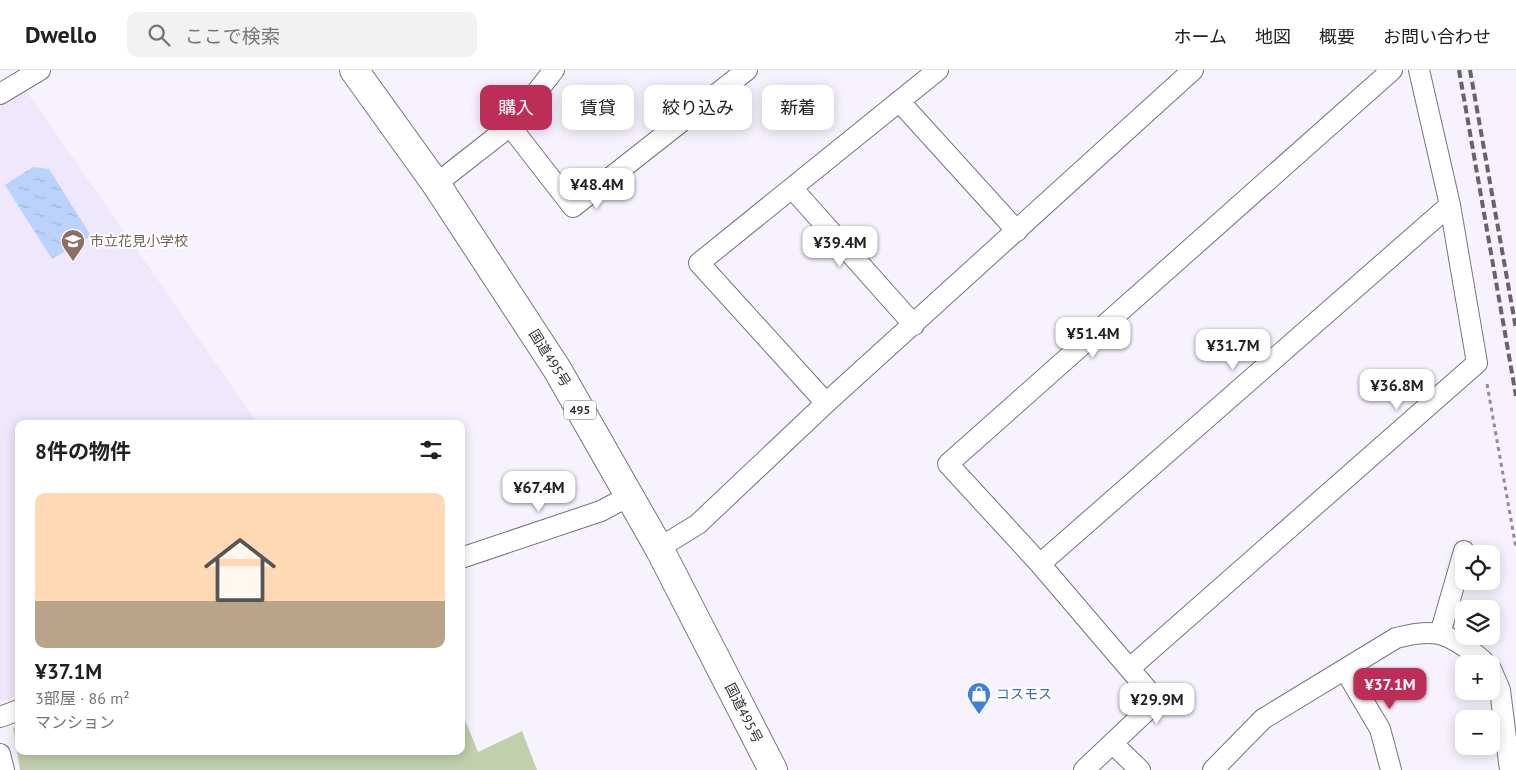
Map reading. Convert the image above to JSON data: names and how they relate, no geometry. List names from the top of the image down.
{
  "streets": {
    "highway": ["国道495号", "495"]
  },
  "places": {
    "school or university": ["市立花見小学校"],
    "shop": ["コスモス"]
  },
  "page": {
    "header": "Dwello",
    "search": "ここで検索",
    "nav": [
      "ホーム",
      "地図",
      "概要",
      "お問い合わせ"
    ],
    "chip": [
      "購入",
      "賃貸",
      "絞り込み",
      "新着"
    ],
    "price": [
      "¥48.4M",
      "¥39.4M",
      "¥51.4M",
      "¥31.7M",
      "¥36.8M",
      "¥67.4M",
      "¥37.1M",
      "¥29.9M"
    ],
    "heading": "8件の物件",
    "list": [
      {
        "name": "¥37.1M",
        "note": "3部屋 · 86 m² · マンション"
      }
    ],
    "map_buttons": ["+", "−"]
  }
}
